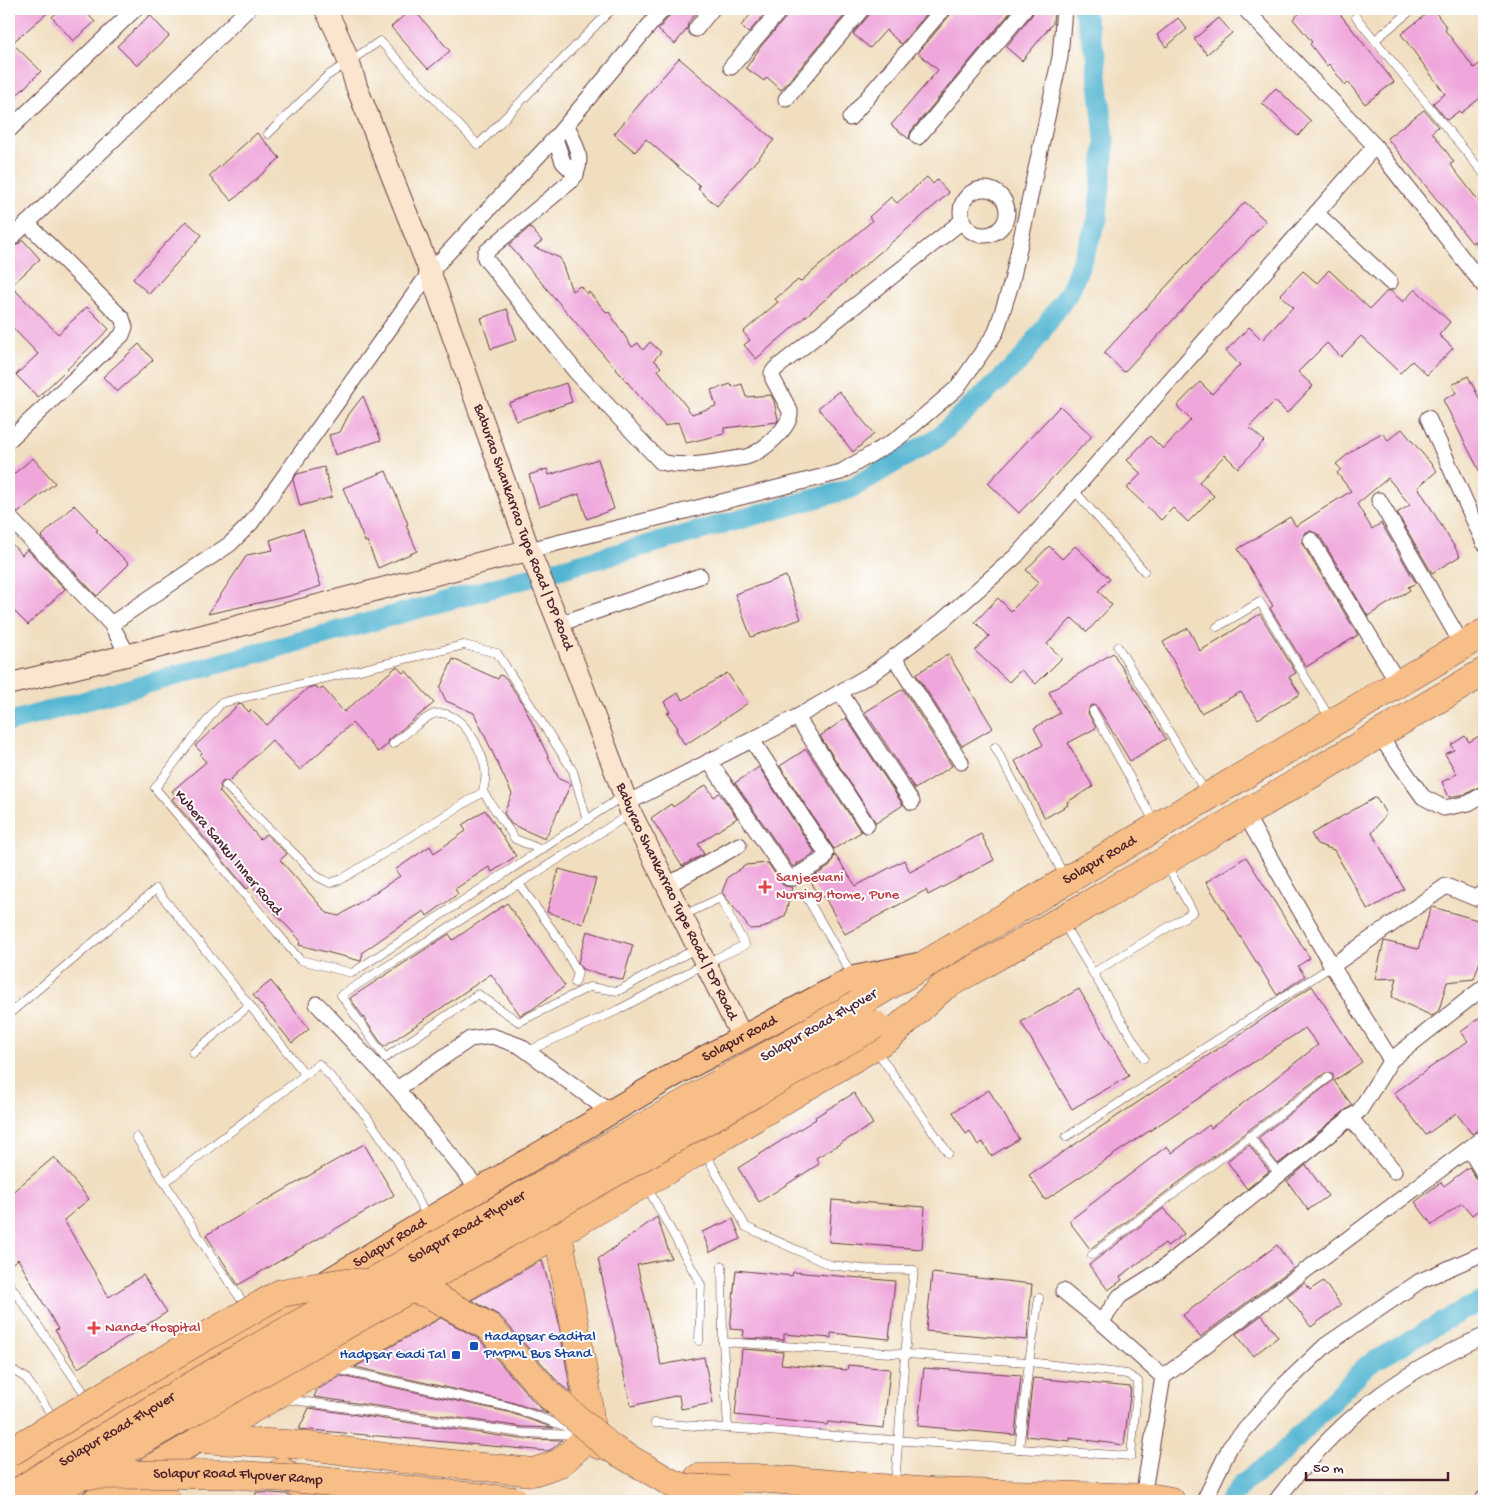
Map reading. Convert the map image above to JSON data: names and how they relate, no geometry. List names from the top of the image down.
{
  "streets": {
    "highway": ["Solapur Road", "Solapur Road Flyover", "Solapur Road Flyover Ramp"],
    "street": ["Baburao Shankarrao Tupe Road | DP Road"],
    "lane": ["Kubera Sankul Inner Road"]
  },
  "crossings": [
    ["Baburao Shankarrao Tupe Road | DP Road", "Kubera Sankul Inner Road"],
    ["Baburao Shankarrao Tupe Road | DP Road", "Solapur Road"],
    ["Solapur Road", "Solapur Road Flyover"],
    ["Solapur Road Flyover", "Solapur Road Flyover Ramp"]
  ],
  "places": {
    "health": ["Sanjeevani Nursing Home, Pune", "Nande Hospital"],
    "transit": ["Hadapsar Gadital PMPML Bus Stand", "Hadpsar Gadi Tal"]
  },
  "scale_bar": "50 m"
}
